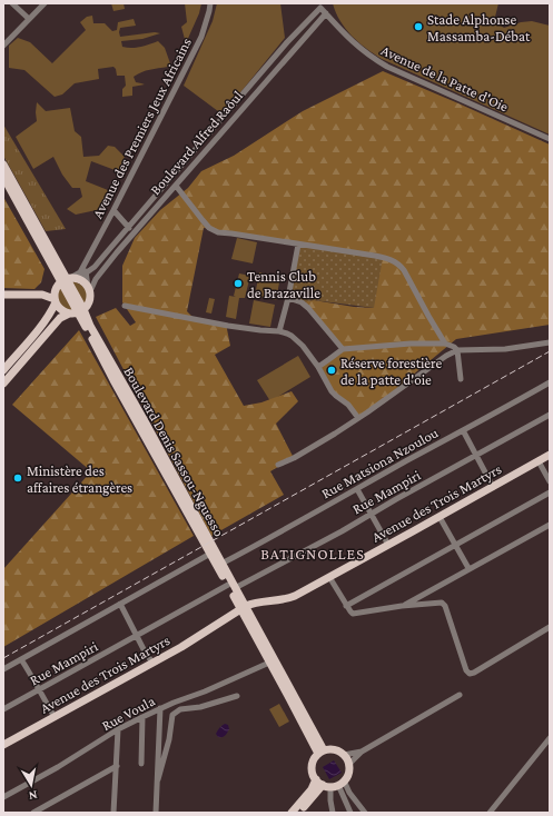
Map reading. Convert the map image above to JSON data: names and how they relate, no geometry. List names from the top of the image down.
{
  "streets": {
    "main road": ["Boulevard Denis Sassou-Nguesso", "Avenue des Trois Martyrs"],
    "street": [
      "Avenue de la Patte d'Oie",
      "Avenue des Premiers Jeux Africains",
      "Boulevard Alfred Raôul",
      "Rue Matsiona Nzoulou",
      "Rue Mampiri",
      "Rue Voula"
    ]
  },
  "crossings": [
    ["Avenue de la Patte d'Oie", "Boulevard Alfred Raôul"],
    ["Avenue des Premiers Jeux Africains", "Boulevard Alfred Raôul"],
    ["Avenue des Premiers Jeux Africains", "Boulevard Denis Sassou-Nguesso"],
    ["Boulevard Alfred Raôul", "Boulevard Denis Sassou-Nguesso"],
    ["Boulevard Denis Sassou-Nguesso", "Rue Matsiona Nzoulou"],
    ["Boulevard Denis Sassou-Nguesso", "Rue Mampiri"],
    ["Boulevard Denis Sassou-Nguesso", "Avenue des Trois Martyrs"],
    ["Boulevard Denis Sassou-Nguesso", "Rue Voula"]
  ],
  "districts": ["BATIGNOLLES"],
  "places": [
    "Stade Alphonse Massamba-Débat",
    "Tennis Club de Brazaville",
    "Réserve forestière de la patte d'oie",
    "Ministère des affaires étrangères"
  ],
  "north": "bottom"
}
